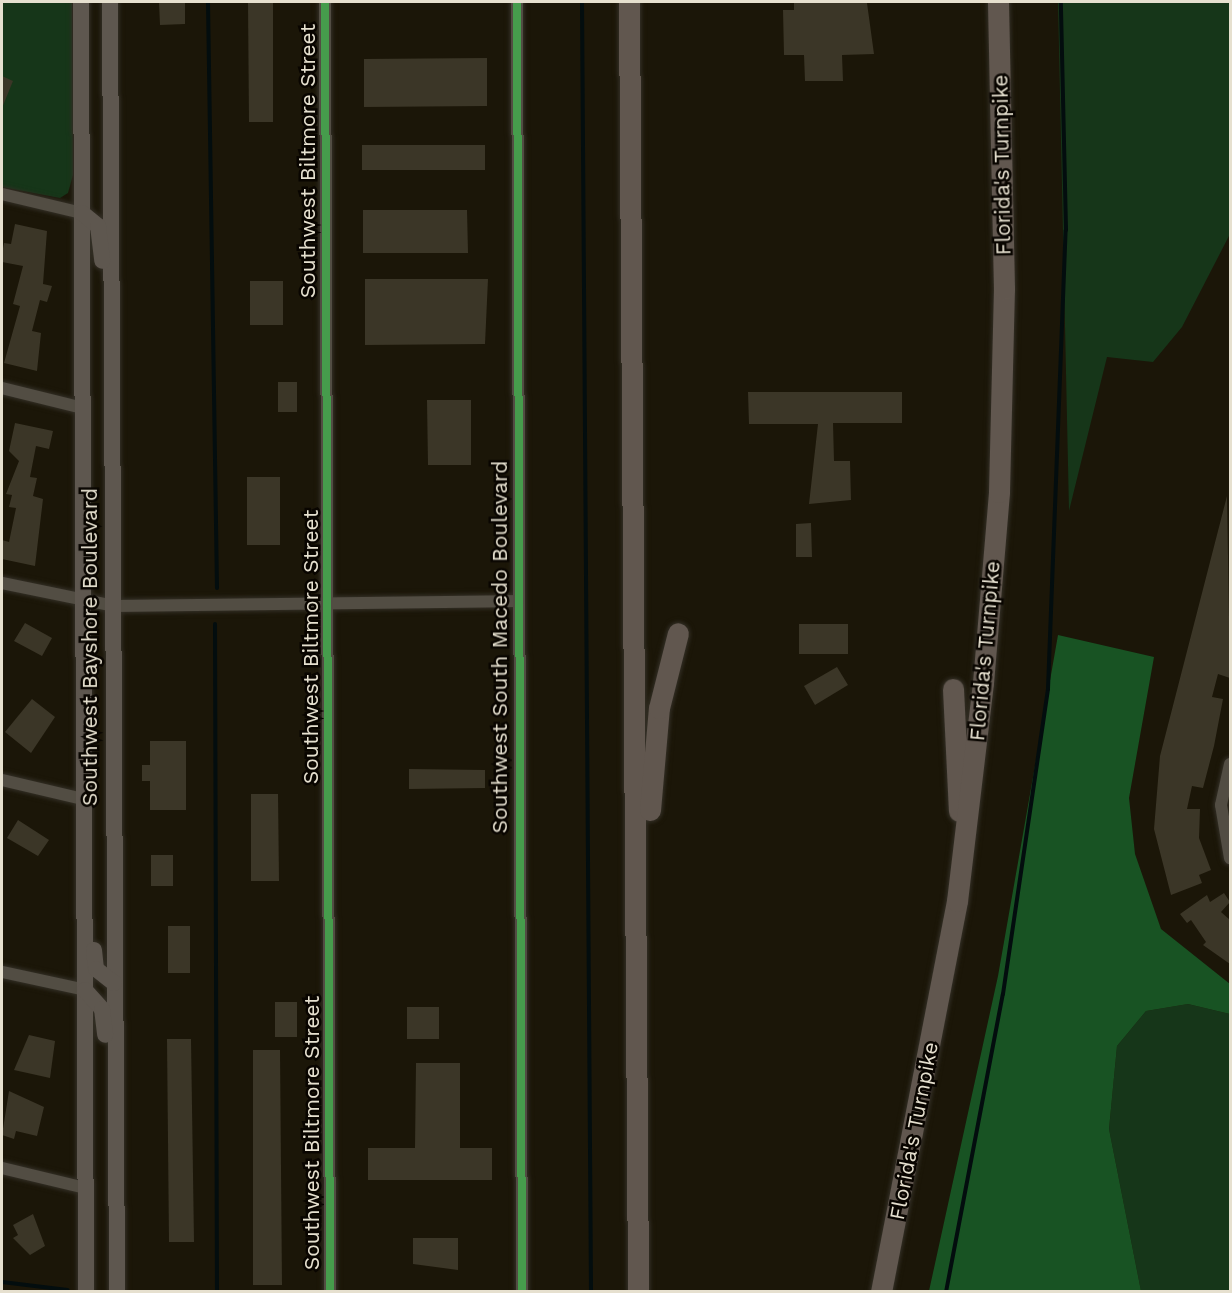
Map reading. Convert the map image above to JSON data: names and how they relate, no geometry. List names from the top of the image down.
{
  "streets": {
    "highway": ["Florida's Turnpike"],
    "main road": ["Southwest Bayshore Boulevard"],
    "street": ["Southwest Biltmore Street", "Southwest South Macedo Boulevard"]
  }
}
